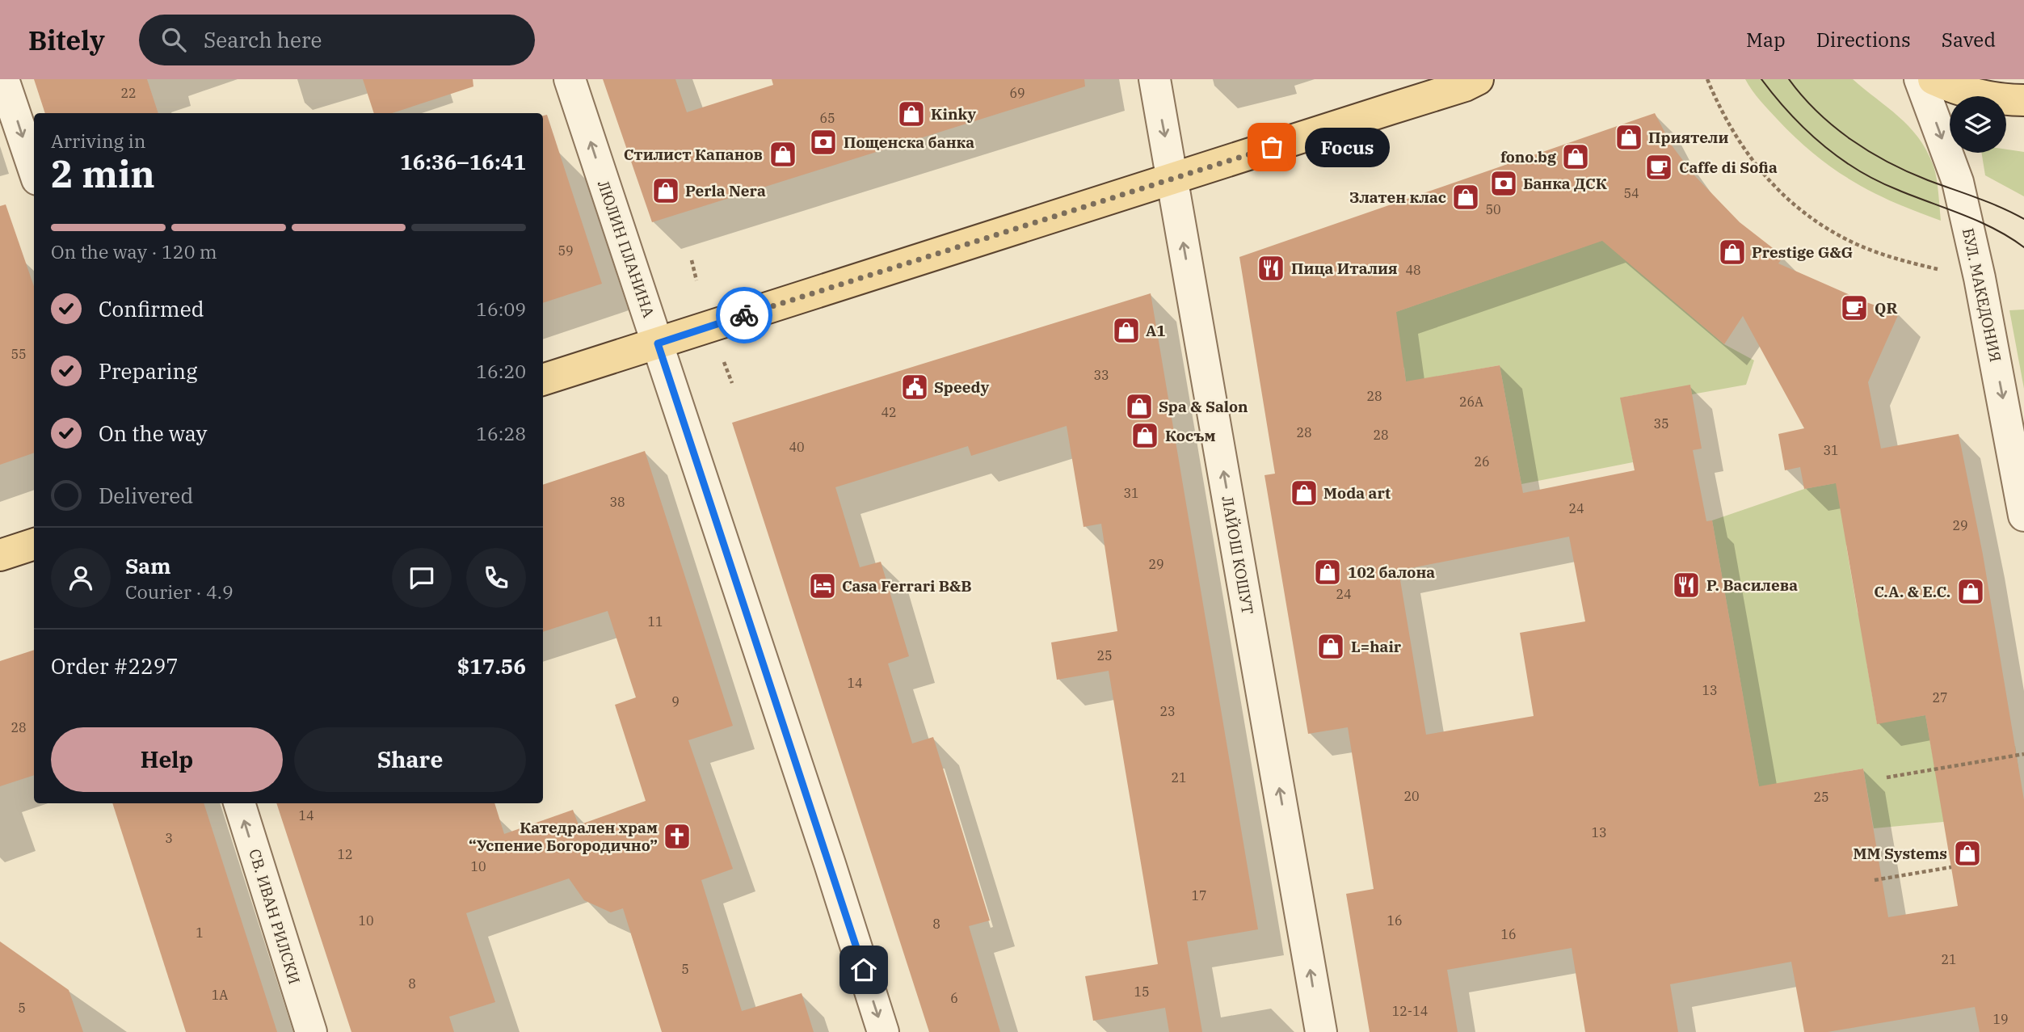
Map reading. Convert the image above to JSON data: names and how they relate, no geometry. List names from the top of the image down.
{
  "streets": {
    "street": [
      "ЛЮЛИН ПЛАНИНА",
      "БУЛ. МАКЕДОНИЯ",
      "ЛАЙОШ КОШУТ",
      "СВ. ИВАН РИЛСКИ"
    ]
  },
  "one_way": ["БУЛ. МАКЕДОНИЯ", "СВ. ИВАН РИЛСКИ"],
  "places": {
    "shop": [
      "Kinky",
      "Приятели",
      "Стилист Капанов",
      "fono.bg",
      "Perla Nera",
      "Златен клас",
      "Prestige G&G",
      "A1",
      "Spa & Salon",
      "Косъм",
      "Moda art",
      "102 балона",
      "С.А. & Е.С.",
      "L=hair",
      "MM Systems"
    ],
    "bank": ["Пощенска банка", "Банка ДСК"],
    "other": ["Focus"],
    "cafe": ["Caffe di Sofia", "QR"],
    "restaurant": ["Пица Италия", "Р. Василева"],
    "public building": ["Speedy"],
    "hotel": ["Casa Ferrari B&B"],
    "church": ["Катедрален храм “Успение Богородично”"]
  },
  "house_numbers": [
    "22",
    "69",
    "65",
    "54",
    "50",
    "59",
    "48",
    "55",
    "33",
    "28",
    "26А",
    "42",
    "35",
    "28",
    "28",
    "40",
    "31",
    "26",
    "31",
    "38",
    "24",
    "29",
    "29",
    "24",
    "11",
    "25",
    "14",
    "13",
    "27",
    "9",
    "23",
    "28",
    "21",
    "20",
    "25",
    "14",
    "13",
    "3",
    "12",
    "10",
    "17",
    "10",
    "16",
    "8",
    "1",
    "16",
    "21",
    "5",
    "8",
    "15",
    "1А",
    "6",
    "5",
    "12-14",
    "19"
  ],
  "page": {
    "header": "Bitely",
    "search": "Search here",
    "nav": ["Map", "Directions", "Saved"],
    "heading": ["2 min", "Arriving in", "16:36–16:41"],
    "panel": [
      "Sam",
      "Courier · 4.9",
      "Order #2297",
      "$17.56"
    ],
    "bubble": "Focus",
    "bar": "On the way · 120 m",
    "list": [
      ["Confirmed", "16:09"],
      ["Preparing", "16:20"],
      ["On the way", "16:28"],
      "Delivered"
    ],
    "buttons": ["Help", "Share"]
  }
}
